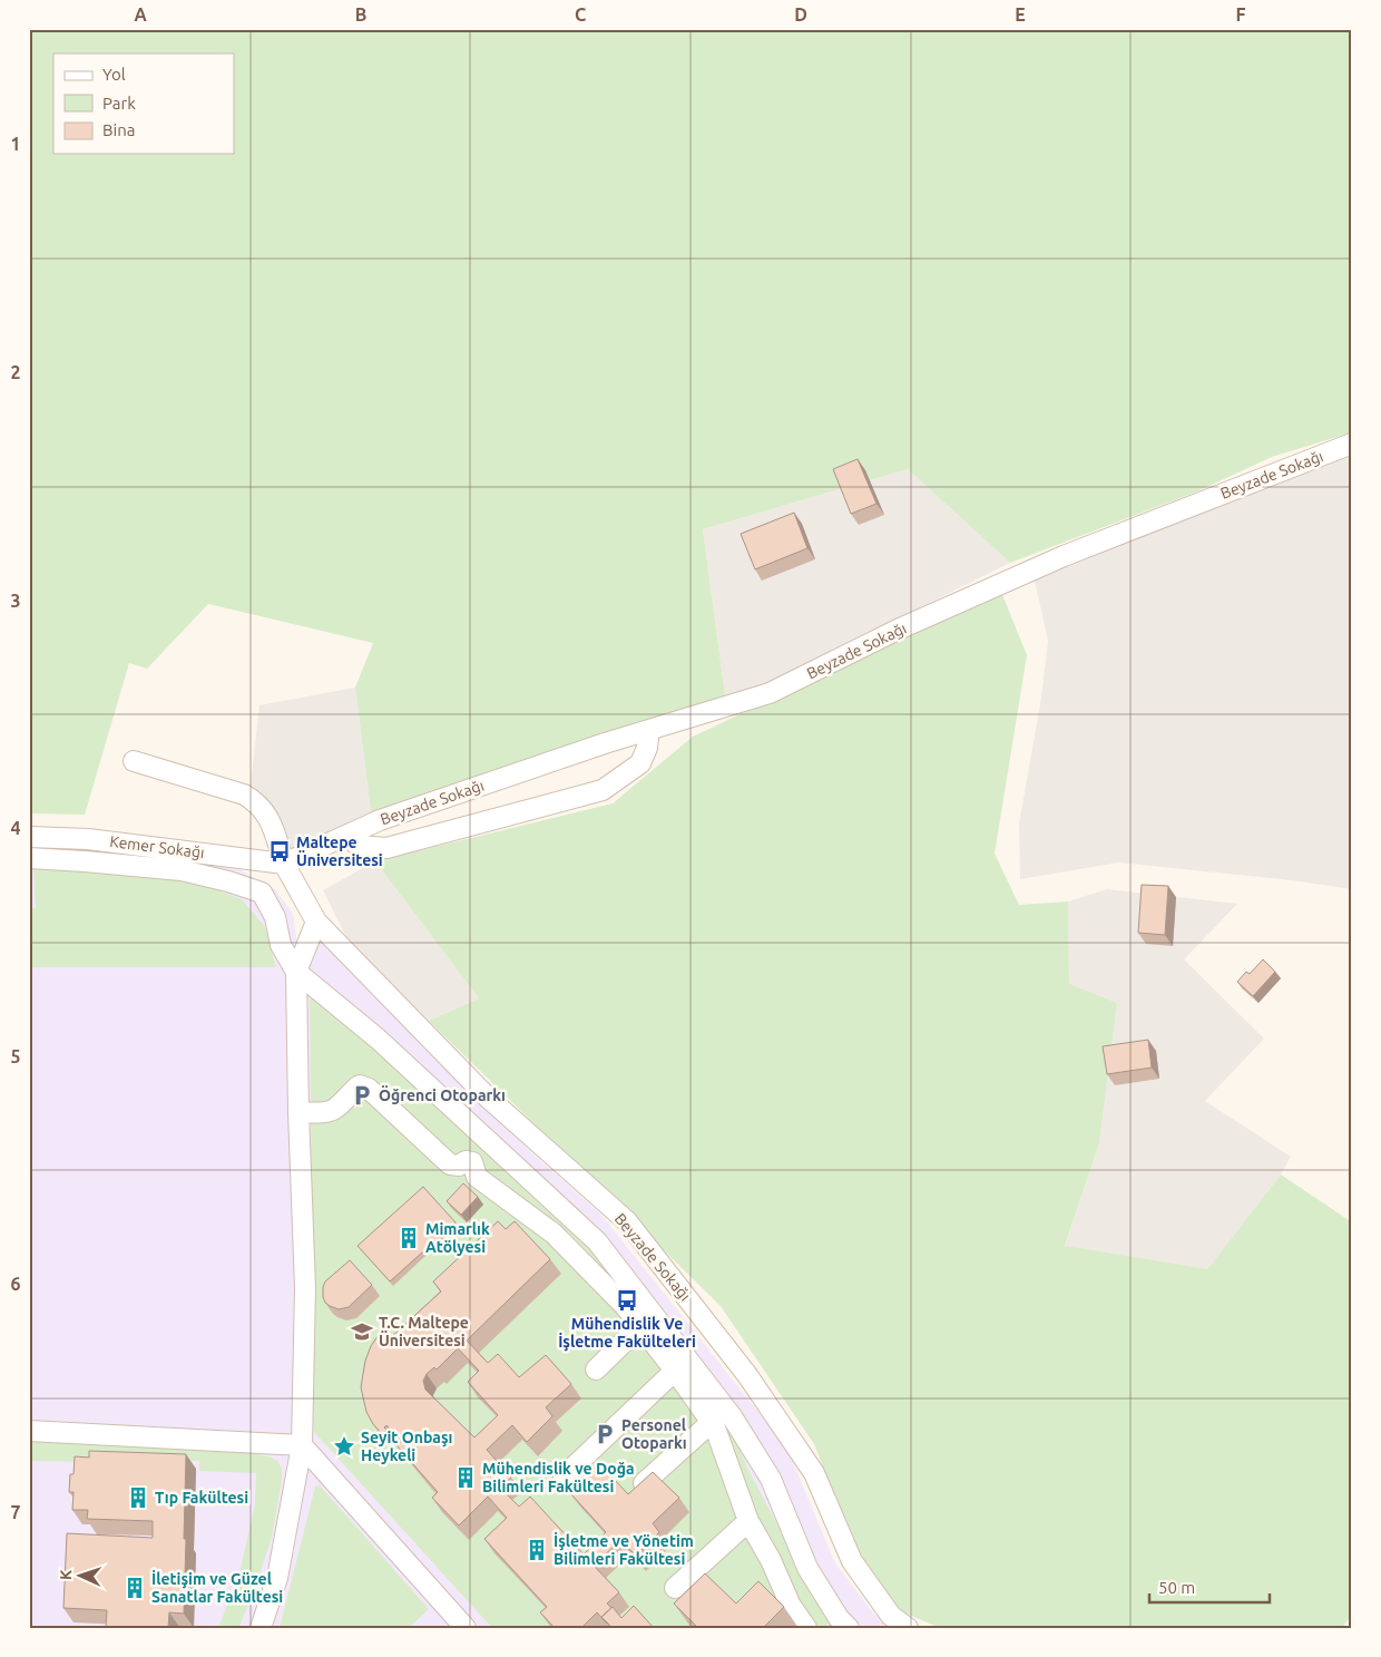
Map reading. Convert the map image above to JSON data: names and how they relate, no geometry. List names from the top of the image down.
{
  "streets": {
    "street": ["Beyzade Sokağı", "Kemer Sokağı"]
  },
  "crossings": [
    ["Beyzade Sokağı", "Kemer Sokağı"]
  ],
  "places": {
    "bus stop": ["Maltepe Üniversitesi", "Mühendislik Ve İşletme Fakülteleri"],
    "parking": ["Öğrenci Otoparkı", "Personel Otoparkı"],
    "building": [
      "Mimarlık Atölyesi",
      "Mühendislik ve Doğa Bilimleri Fakültesi",
      "Tıp Fakültesi",
      "İşletme ve Yönetim Bilimleri Fakültesi",
      "İletişim ve Güzel Sanatlar Fakültesi"
    ],
    "school or university": ["T.C. Maltepe Üniversitesi"],
    "place": ["Seyit Onbaşı Heykeli"]
  },
  "legend": ["Yol", "Park", "Bina"],
  "scale_bar": "50 m",
  "north": "left",
  "grid": {
    "columns": [
      "A",
      "B",
      "C",
      "D",
      "E",
      "F"
    ],
    "rows": [
      "1",
      "2",
      "3",
      "4",
      "5",
      "6",
      "7"
    ]
  }
}
